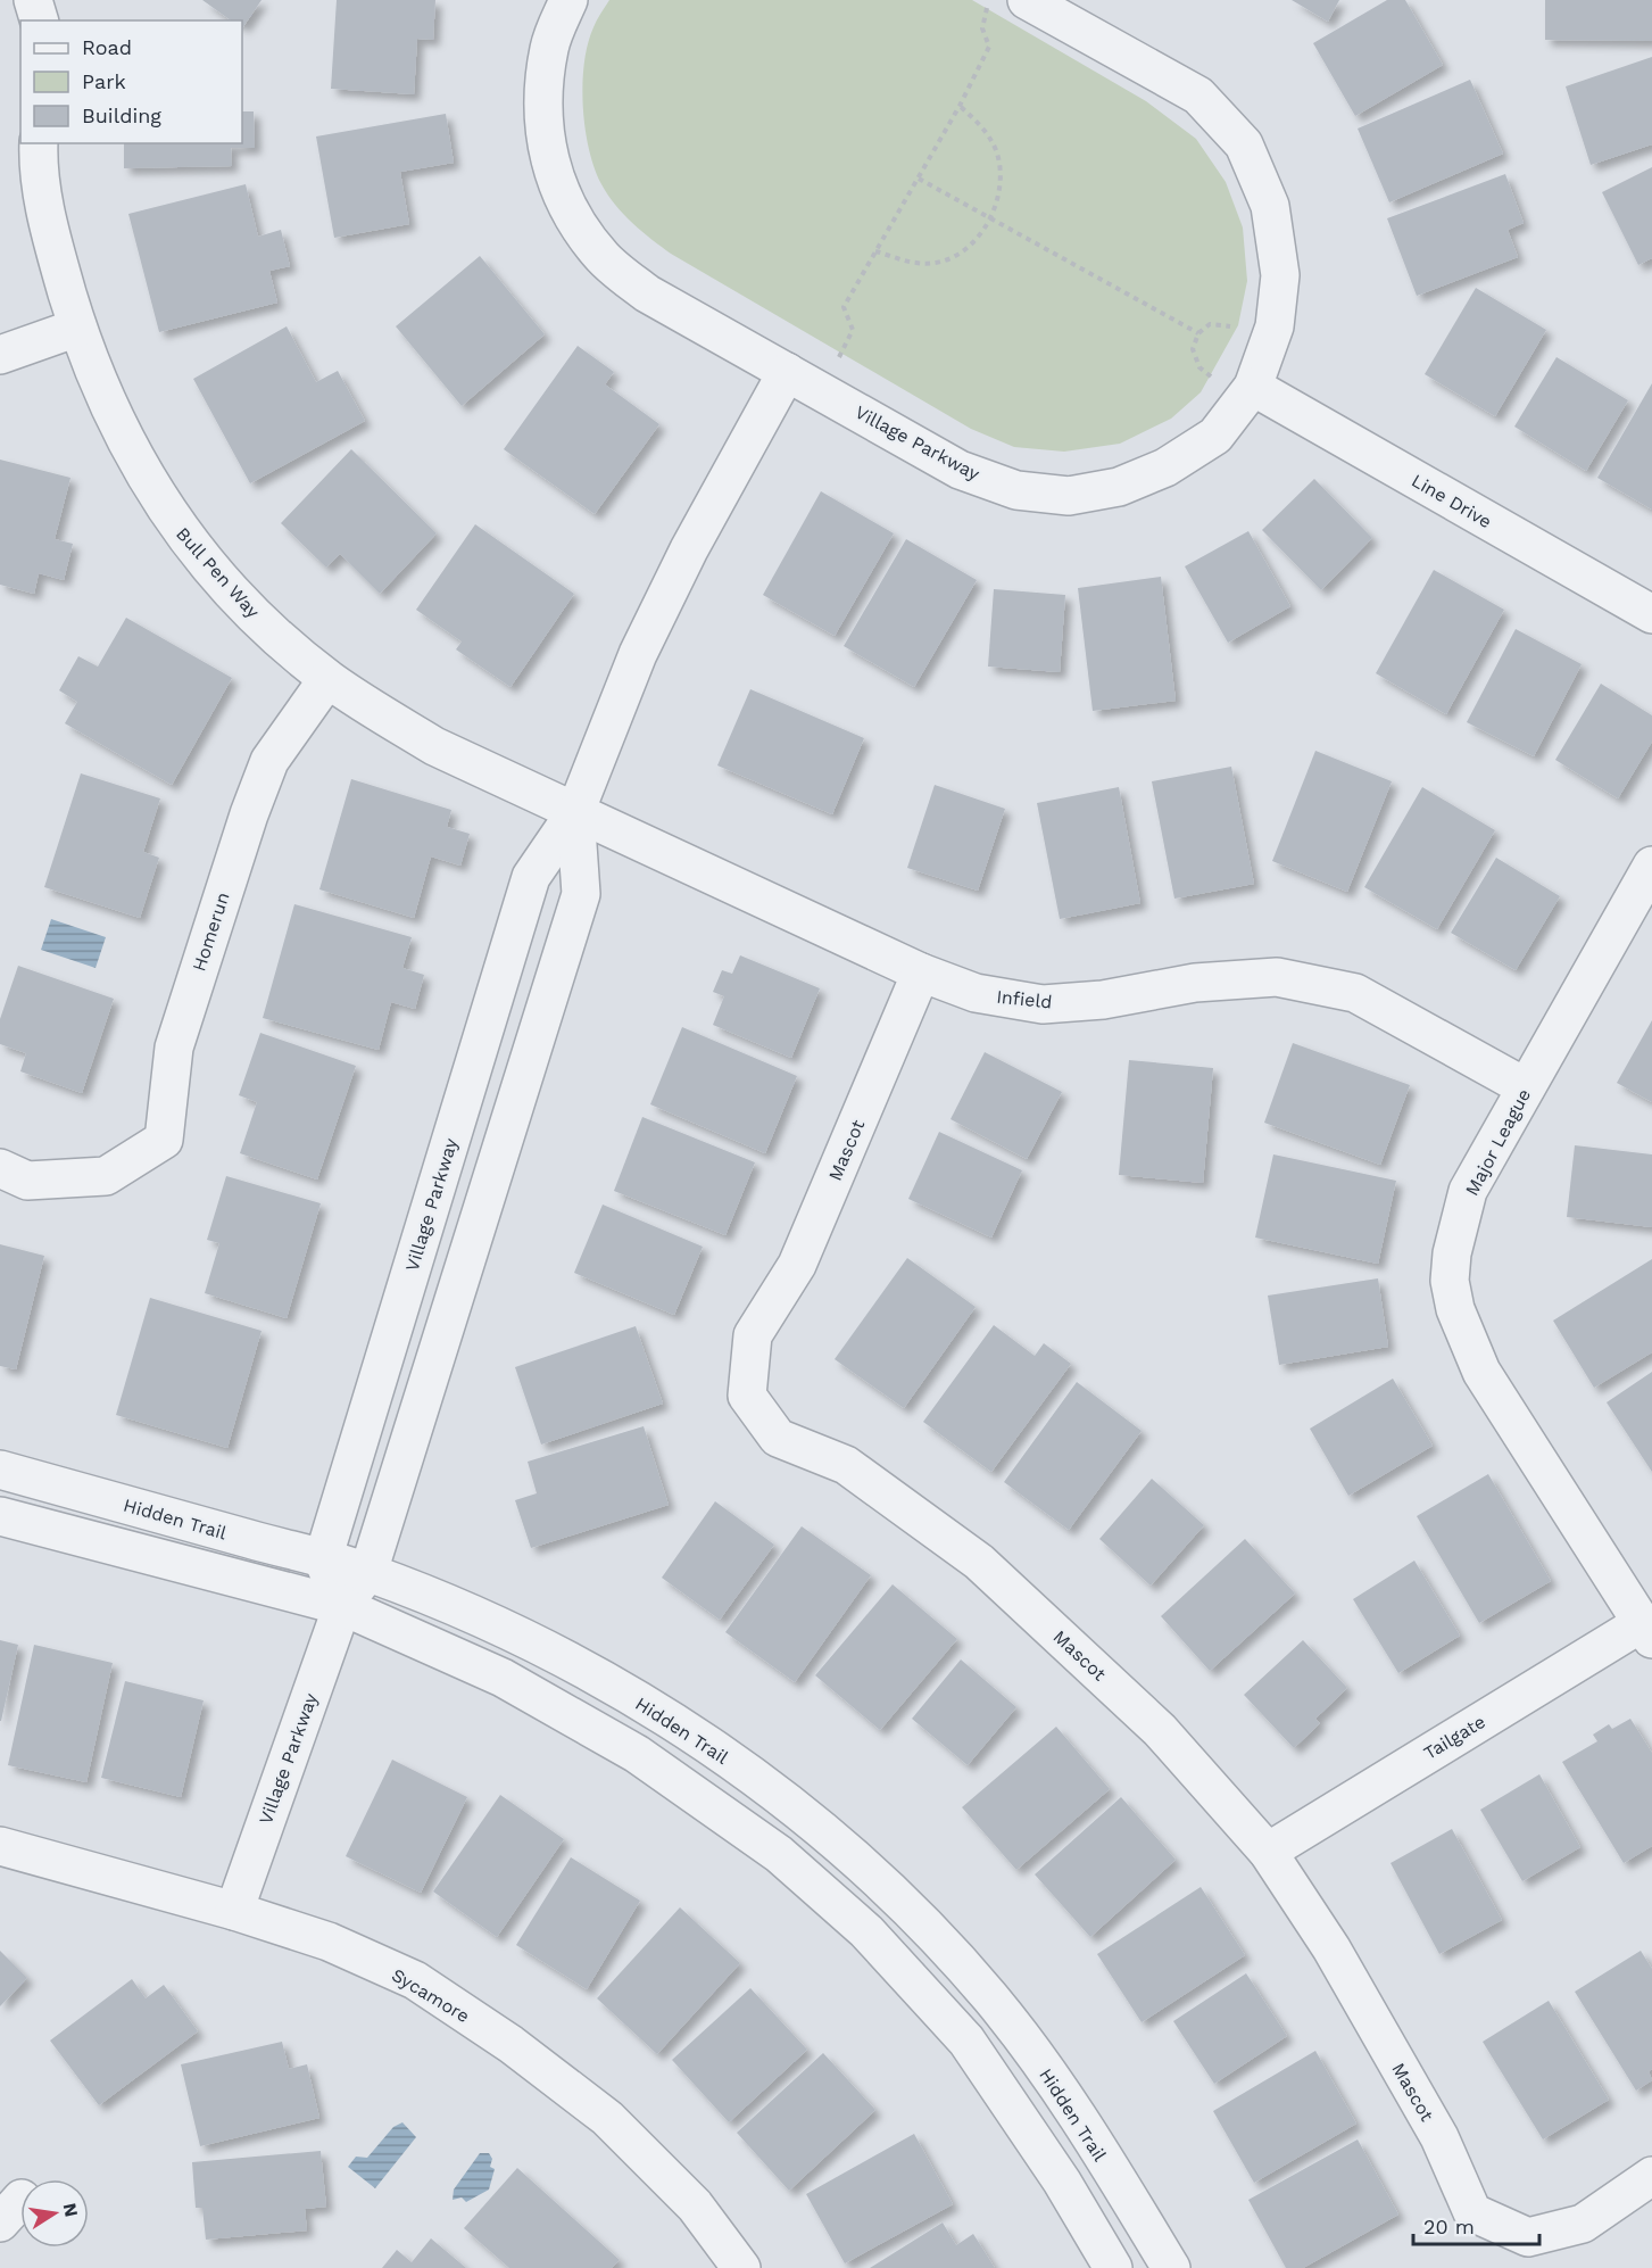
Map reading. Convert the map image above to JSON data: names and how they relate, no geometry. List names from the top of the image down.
{
  "streets": {
    "street": [
      "Village Parkway",
      "Line Drive",
      "Bull Pen Way",
      "Homerun",
      "Infield",
      "Major League",
      "Mascot",
      "Hidden Trail",
      "Tailgate",
      "Sycamore"
    ]
  },
  "crossings": [
    ["Village Parkway", "Line Drive"],
    ["Village Parkway", "Bull Pen Way"],
    ["Village Parkway", "Infield"],
    ["Village Parkway", "Hidden Trail"],
    ["Village Parkway", "Sycamore"],
    ["Bull Pen Way", "Homerun"],
    ["Bull Pen Way", "Infield"],
    ["Infield", "Major League"],
    ["Infield", "Mascot"],
    ["Major League", "Tailgate"],
    ["Mascot", "Tailgate"]
  ],
  "legend": ["Road", "Park", "Building"],
  "scale_bar": "20 m",
  "north": "right"
}
